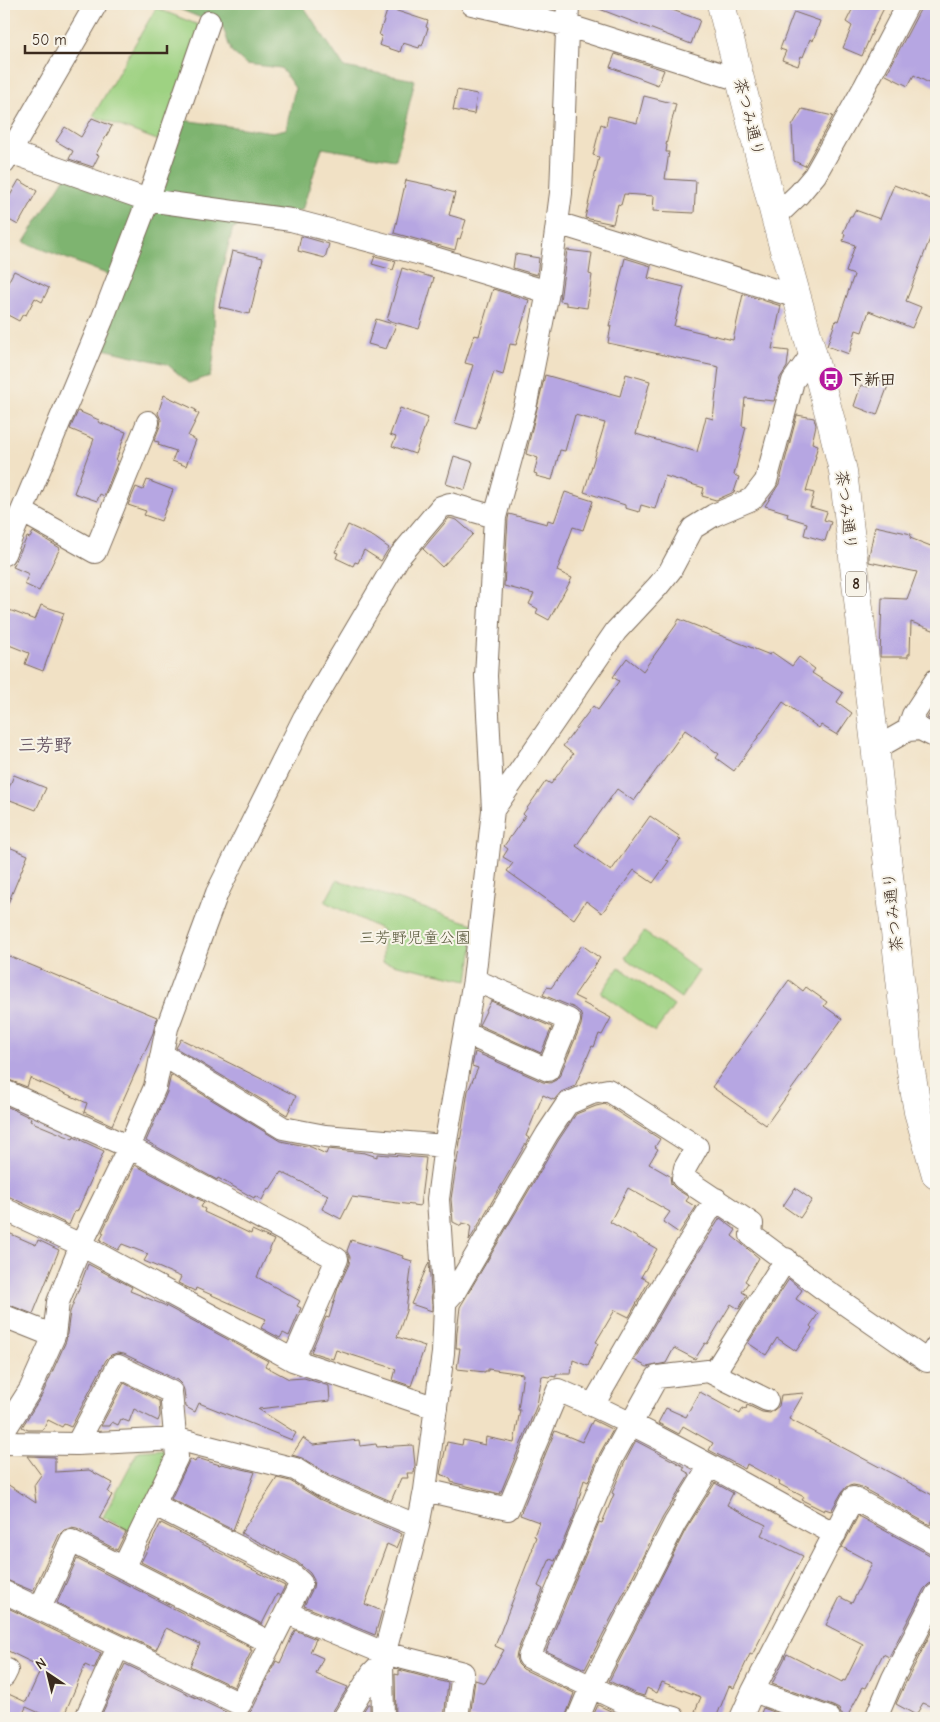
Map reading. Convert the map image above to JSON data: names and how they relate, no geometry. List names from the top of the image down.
{
  "streets": {
    "main road": ["茶つみ通り", "8"]
  },
  "districts": ["三芳野"],
  "parks": ["三芳野児童公園"],
  "places": {
    "bus stop": ["下新田"]
  },
  "scale_bar": "50 m",
  "north": "top left"
}
